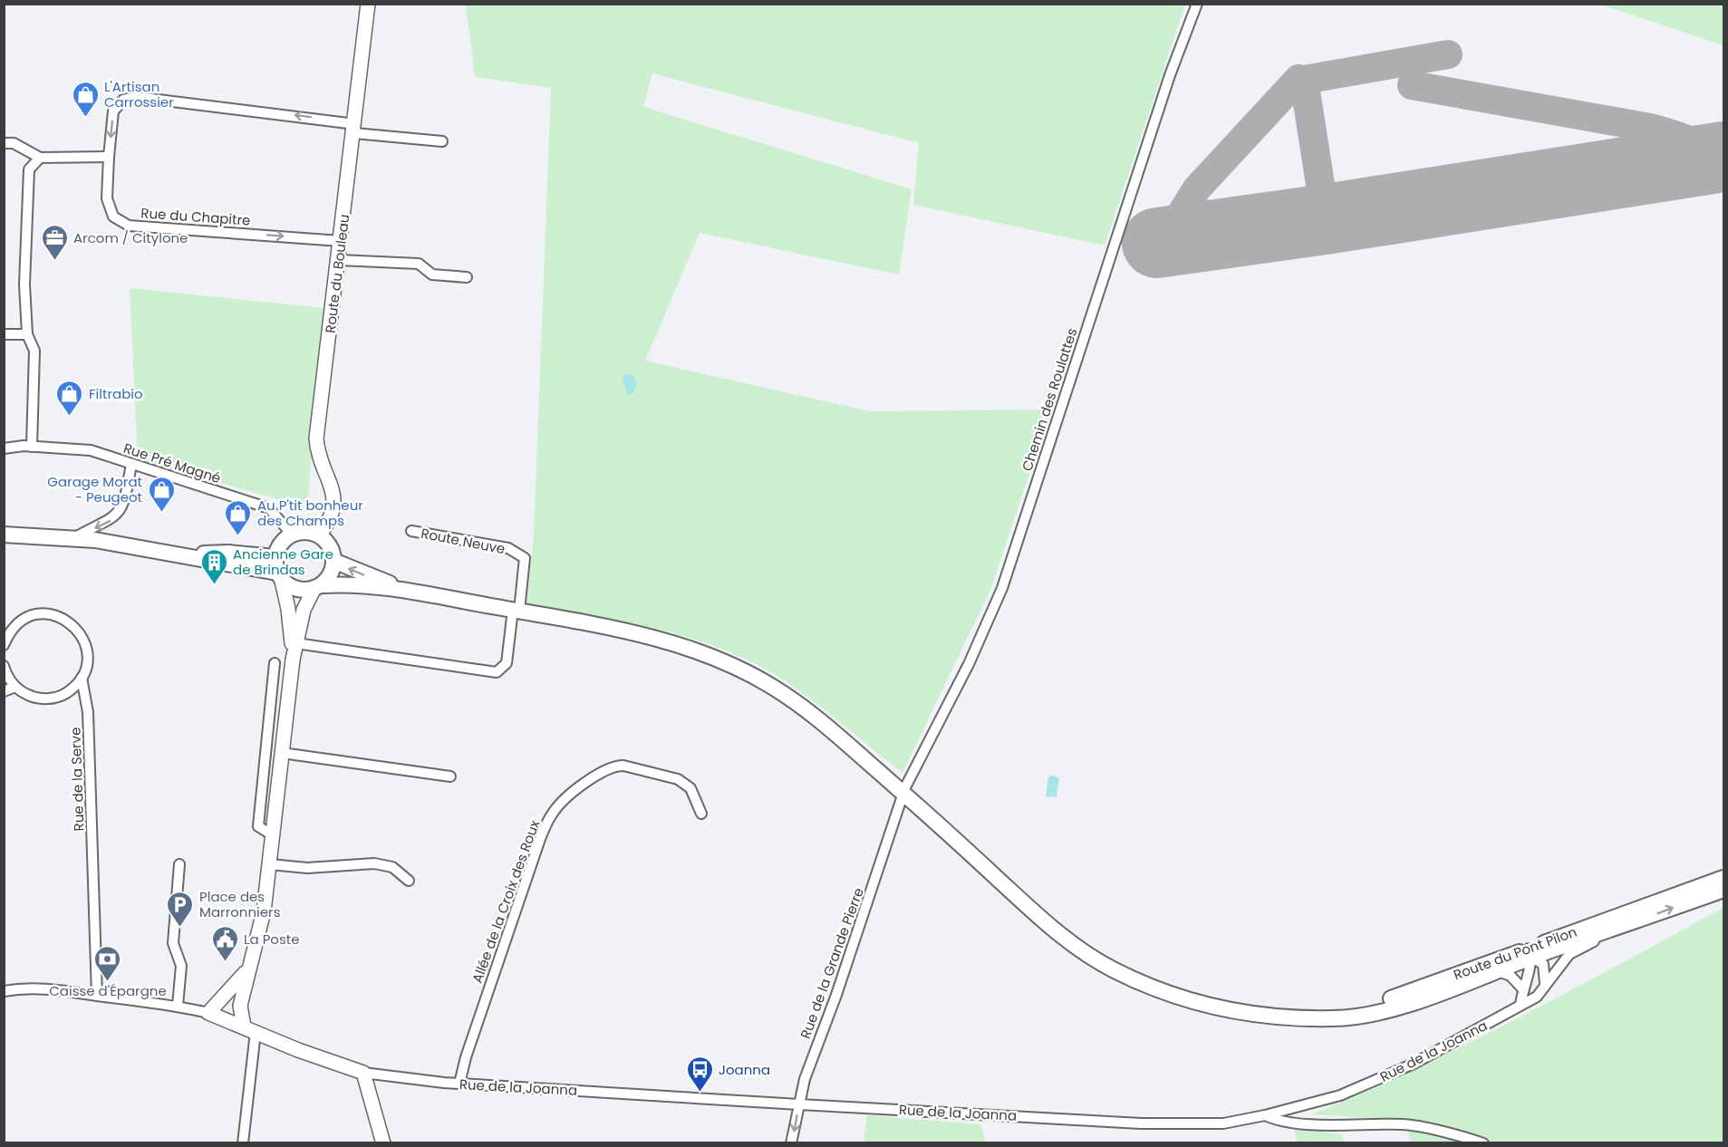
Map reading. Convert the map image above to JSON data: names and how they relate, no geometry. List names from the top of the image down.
{
  "streets": {
    "main road": ["Route du Pont Pilon"],
    "street": [
      "Rue du Chapitre",
      "Route du Bouleau",
      "Chemin des Roulattes",
      "Rue Pré Magné",
      "Route Neuve",
      "Rue de la Serve",
      "Allée de la Croix des Roux",
      "Rue de la Grande Pierre",
      "Rue de la Joanna"
    ]
  },
  "crossings": [
    ["Rue du Chapitre", "Route du Bouleau"],
    ["Route du Bouleau", "Rue Pré Magné"],
    ["Chemin des Roulattes", "Rue de la Grande Pierre"],
    ["Allée de la Croix des Roux", "Rue de la Joanna"],
    ["Route du Pont Pilon", "Rue de la Joanna"],
    ["Rue de la Grande Pierre", "Rue de la Joanna"]
  ],
  "places": {
    "shop": [
      "L'Artisan Carrossier",
      "Filtrabio",
      "Garage Morat - Peugeot",
      "Au P'tit bonheur des Champs"
    ],
    "office": ["Arcom / Citylone"],
    "building": ["Ancienne Gare de Brindas"],
    "parking": ["Place des Marronniers"],
    "public building": ["La Poste"],
    "bank": ["Caisse d'Épargne"],
    "bus stop": ["Joanna"]
  }
}
